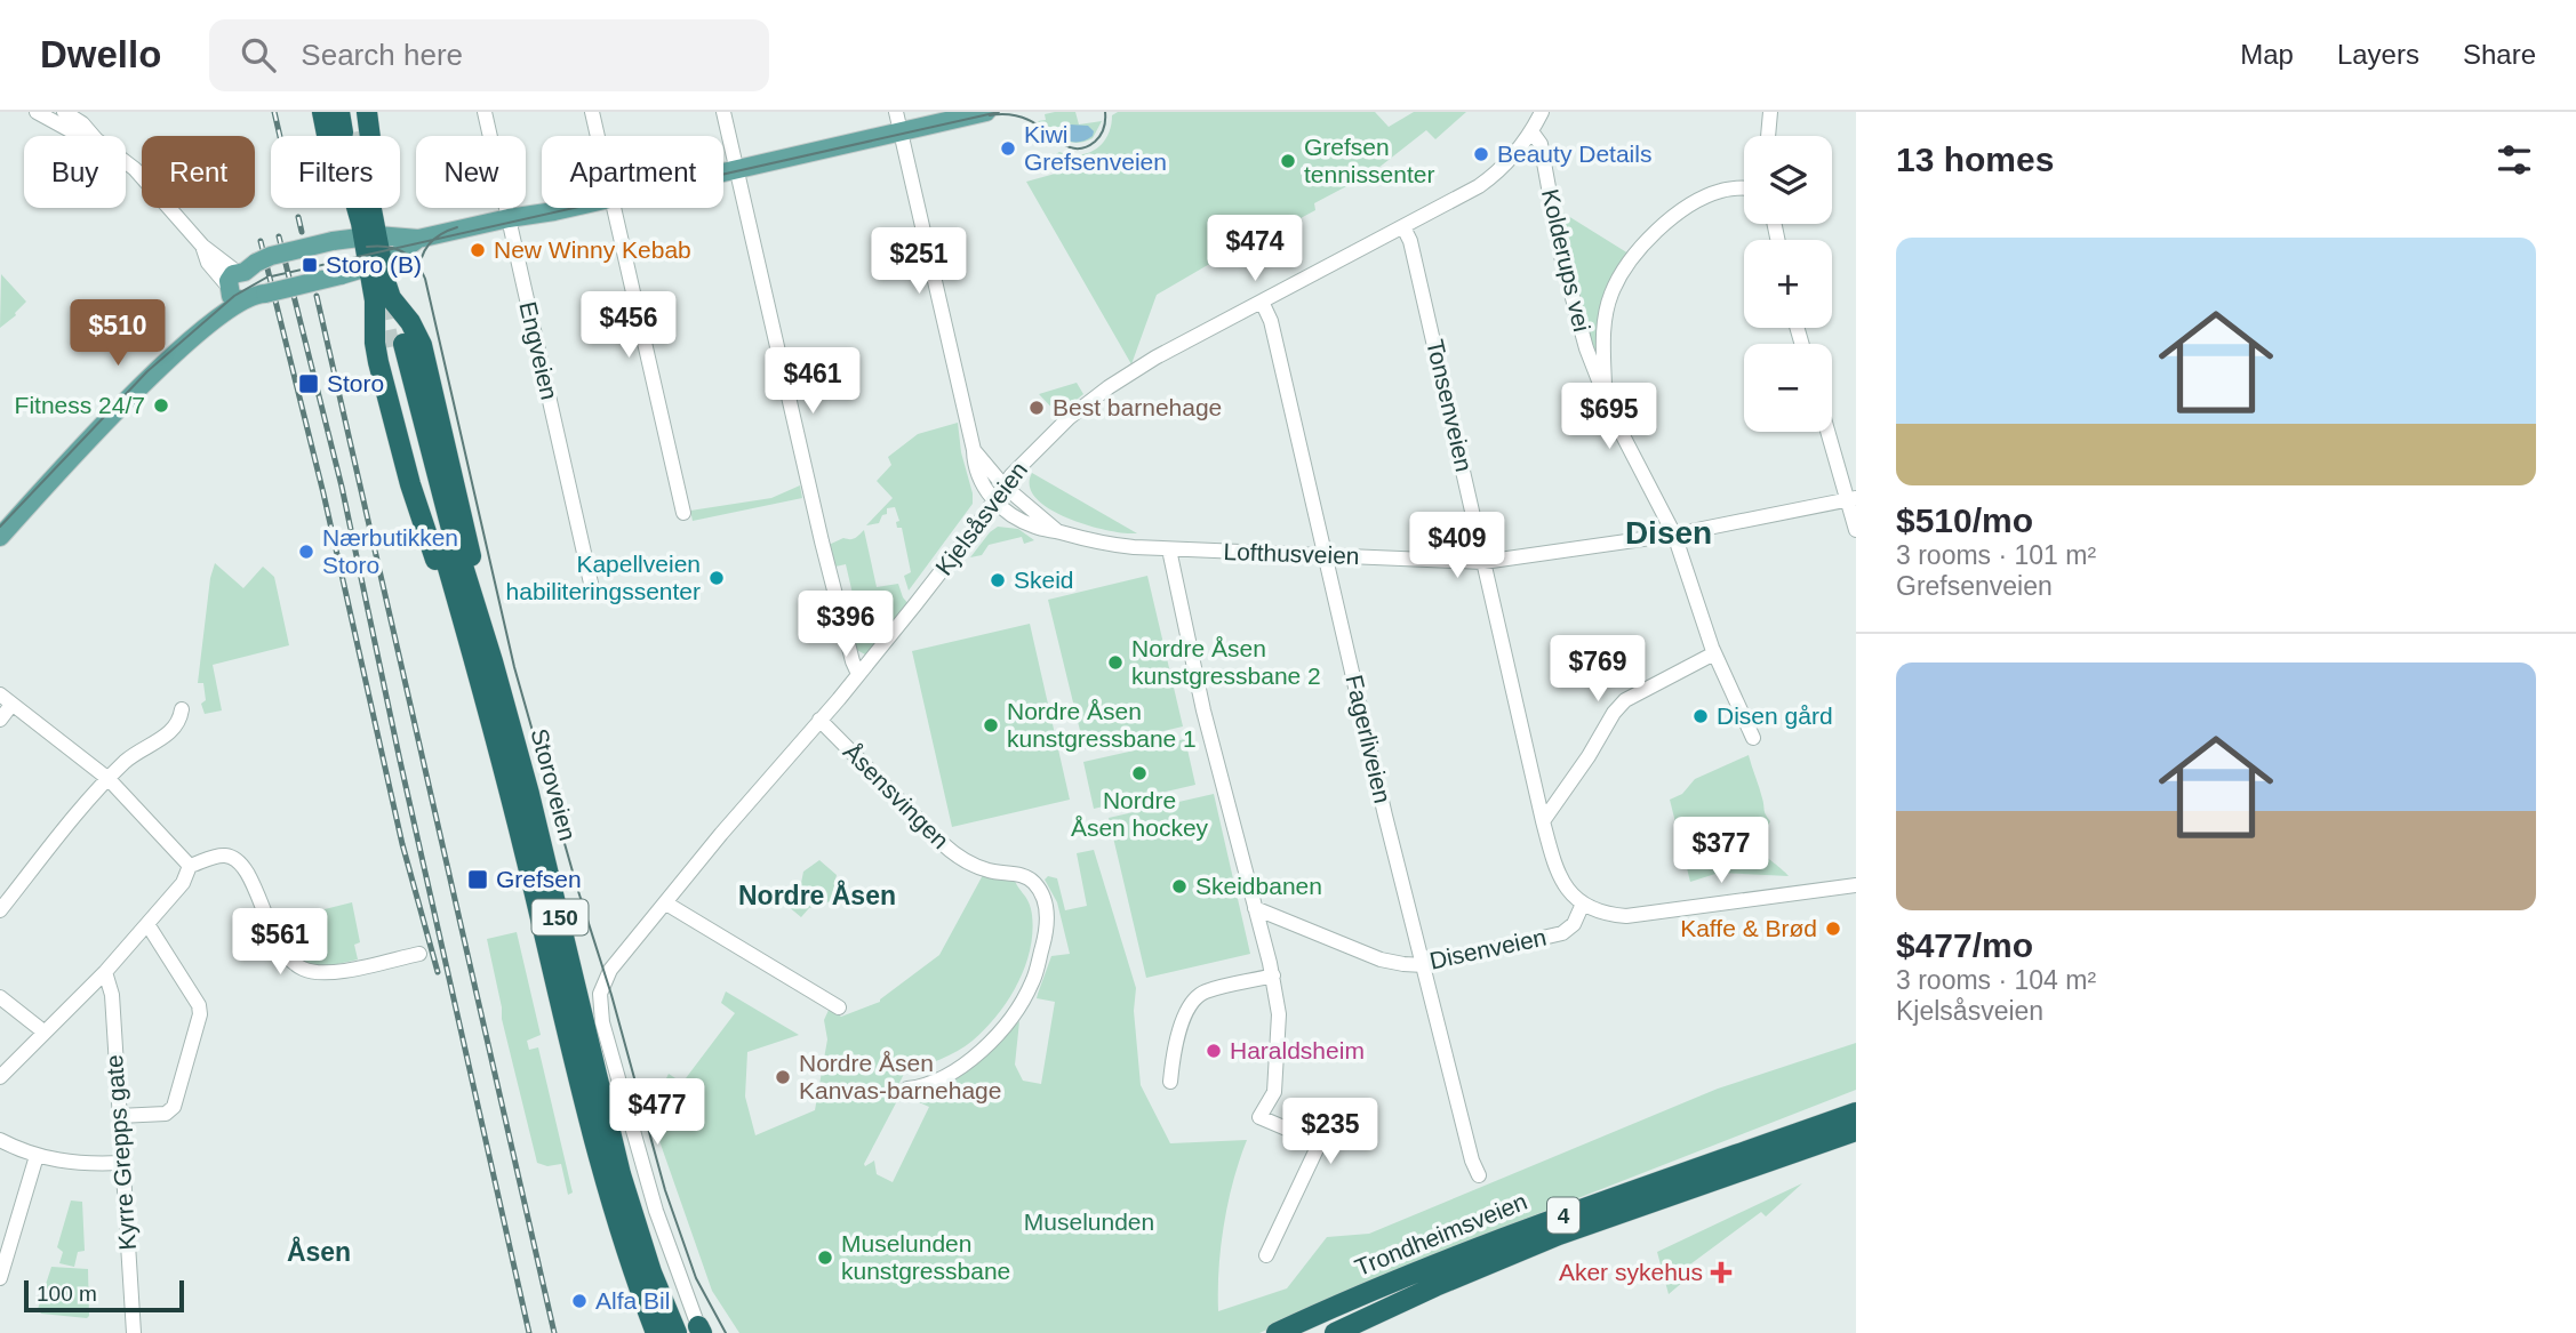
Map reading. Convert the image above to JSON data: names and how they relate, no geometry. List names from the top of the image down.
{
  "streets": {
    "highway": [
      "Storoveien",
      "150",
      "4",
      "Trondheimsveien"
    ],
    "street": [
      "Kolderups vei",
      "Engveien",
      "Tonsenveien",
      "Kjelsåsveien",
      "Lofthusveien",
      "Fagerliveien",
      "Åsensvingen",
      "Disenveien",
      "Kyrre Grepps gate"
    ]
  },
  "crossings": [
    ["Kolderups vei", "Kjelsåsveien"],
    ["Kolderups vei", "Lofthusveien"],
    ["Tonsenveien", "Kjelsåsveien"],
    ["Tonsenveien", "Lofthusveien"],
    ["Tonsenveien", "Disenveien"],
    ["Kjelsåsveien", "Lofthusveien"],
    ["Kjelsåsveien", "Fagerliveien"],
    ["Kjelsåsveien", "Åsensvingen"],
    ["Lofthusveien", "Fagerliveien"],
    ["Fagerliveien", "Disenveien"],
    ["Storoveien", "150"]
  ],
  "districts": ["Disen", "Nordre Åsen", "Åsen"],
  "parks": ["Muselunden"],
  "places": {
    "other": [
      "Kiwi Grefsenveien",
      "Beauty Details",
      "Grefsen tennissenter",
      "New Winny Kebab",
      "Fitness 24/7",
      "Best barnehage",
      "Nærbutikken Storo",
      "Kapellveien habiliteringssenter",
      "Skeid",
      "Nordre Åsen kunstgressbane 2",
      "Disen gård",
      "Nordre Åsen kunstgressbane 1",
      "Nordre Åsen hockey",
      "Skeidbanen",
      "Kaffe & Brød",
      "Haraldsheim",
      "Nordre Åsen Kanvas-barnehage",
      "Muselunden kunstgressbane",
      "Alfa Bil"
    ],
    "transit": ["Storo (B)", "Storo", "Grefsen"],
    "health": ["Aker sykehus"]
  },
  "scale_bar": "100 m",
  "page": {
    "header": "Dwello",
    "search": "Search here",
    "nav": ["Map", "Layers", "Share"],
    "heading": "13 homes",
    "map_buttons": ["+", "−"],
    "chip": [
      "Buy",
      "Rent",
      "Filters",
      "New",
      "Apartment"
    ],
    "list": [
      {
        "name": "$510/mo",
        "note": "3 rooms · 101 m² · Grefsenveien"
      },
      {
        "name": "$477/mo",
        "note": "3 rooms · 104 m² · Kjelsåsveien"
      }
    ],
    "price": [
      "$474",
      "$251",
      "$456",
      "$510",
      "$461",
      "$695",
      "$409",
      "$396",
      "$769",
      "$377",
      "$561",
      "$477",
      "$235"
    ],
    "scale": "100 m"
  }
}
